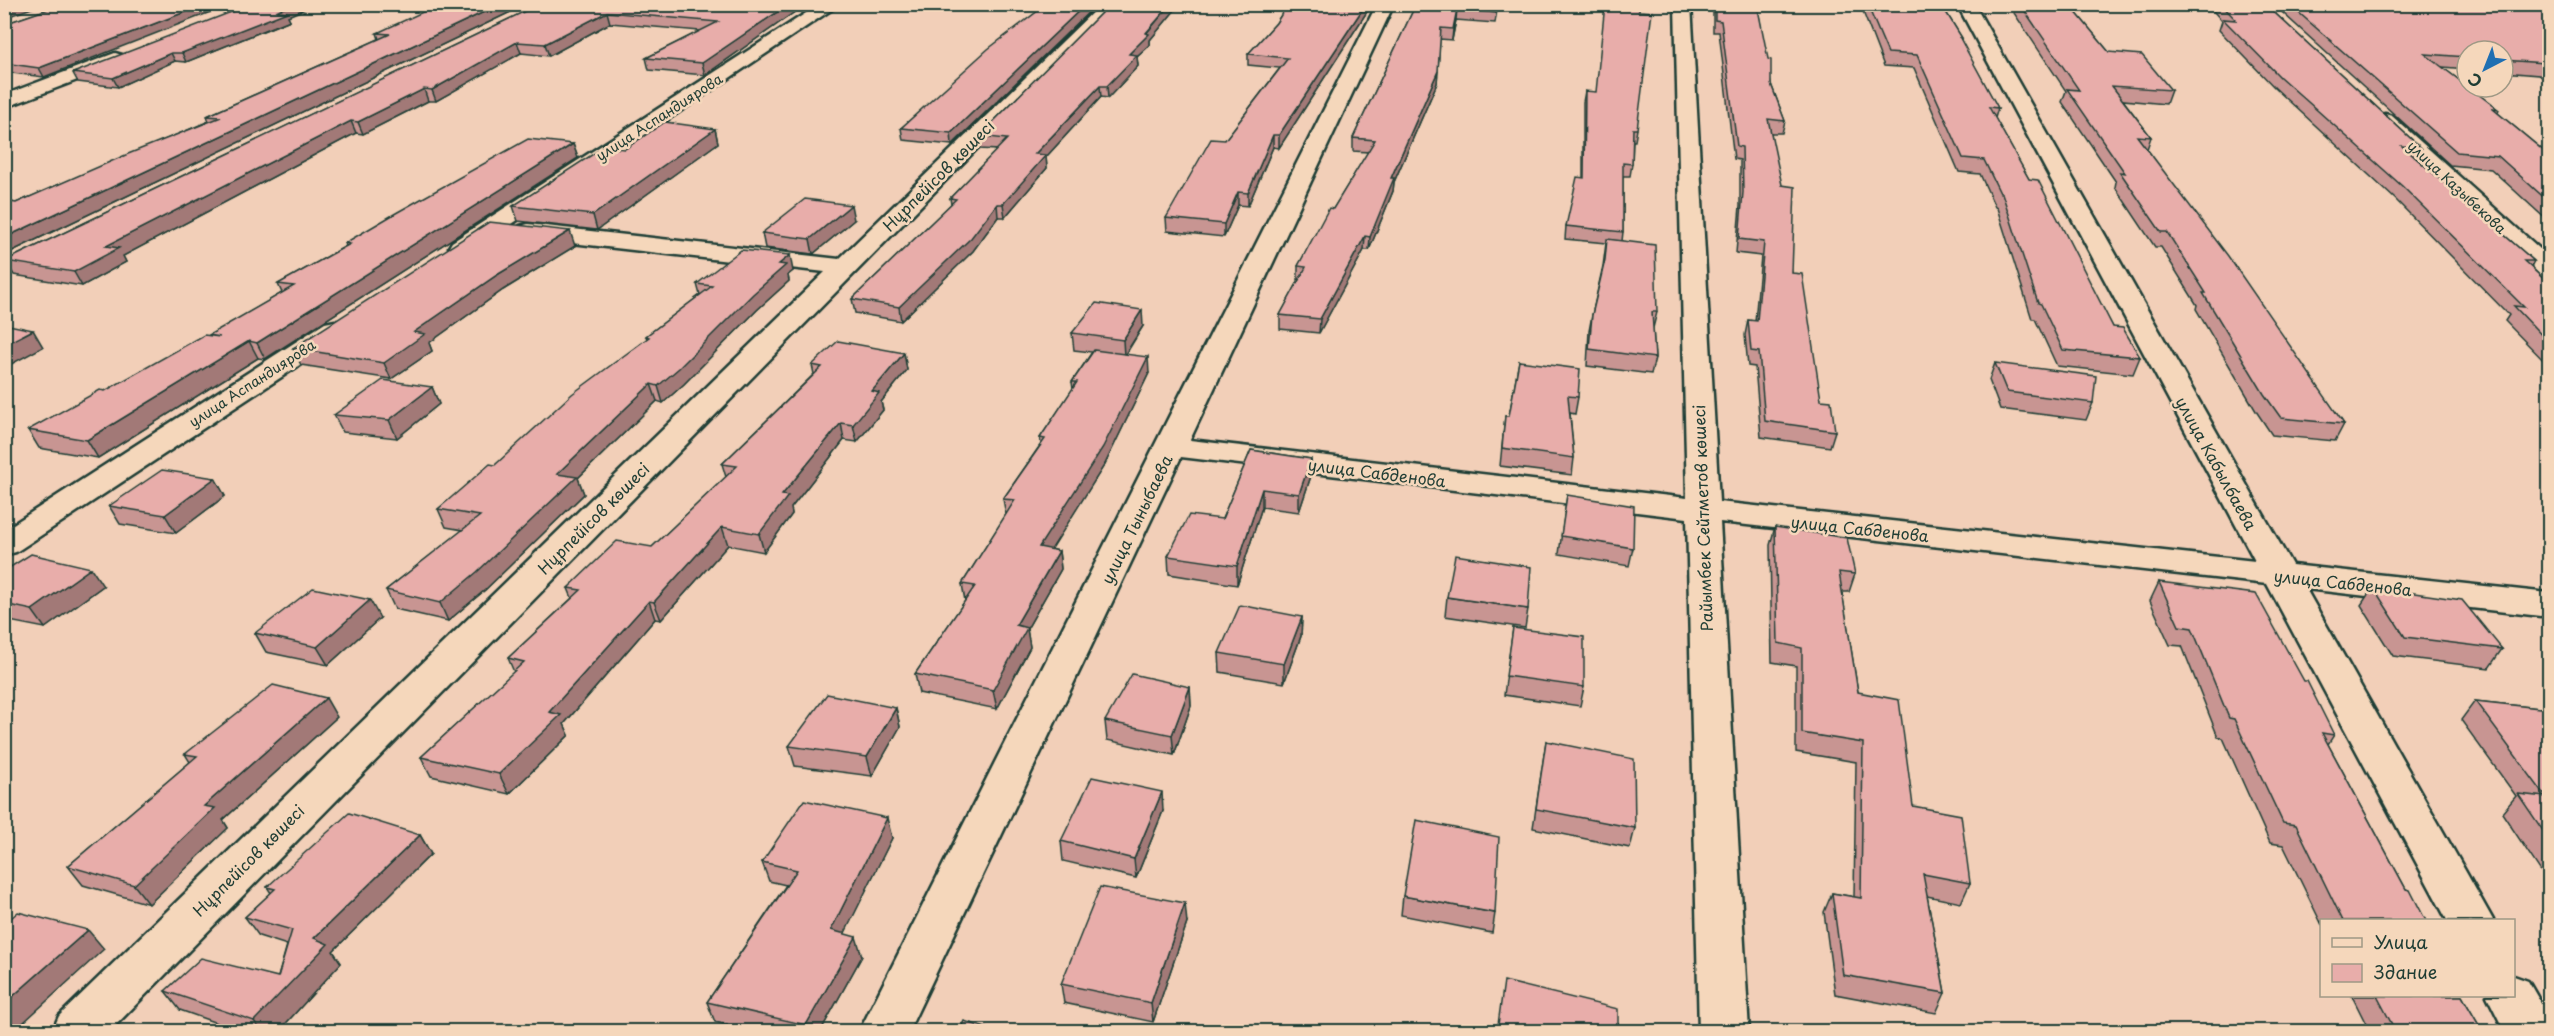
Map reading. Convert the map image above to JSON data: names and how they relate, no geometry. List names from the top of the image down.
{
  "streets": {
    "street": [
      "улица Аспандиярова",
      "Нұрпейісов көшесі",
      "улица Казыбекова",
      "улица Кабылбаева",
      "улица Сабденова",
      "Райымбек Сейтметов көшесі",
      "улица Тыныбаева"
    ]
  },
  "crossings": [
    ["улица Кабылбаева", "улица Сабденова"],
    ["улица Сабденова", "Райымбек Сейтметов көшесі"],
    ["улица Сабденова", "улица Тыныбаева"]
  ],
  "legend": ["Улица", "Здание"],
  "north": "bottom left"
}
